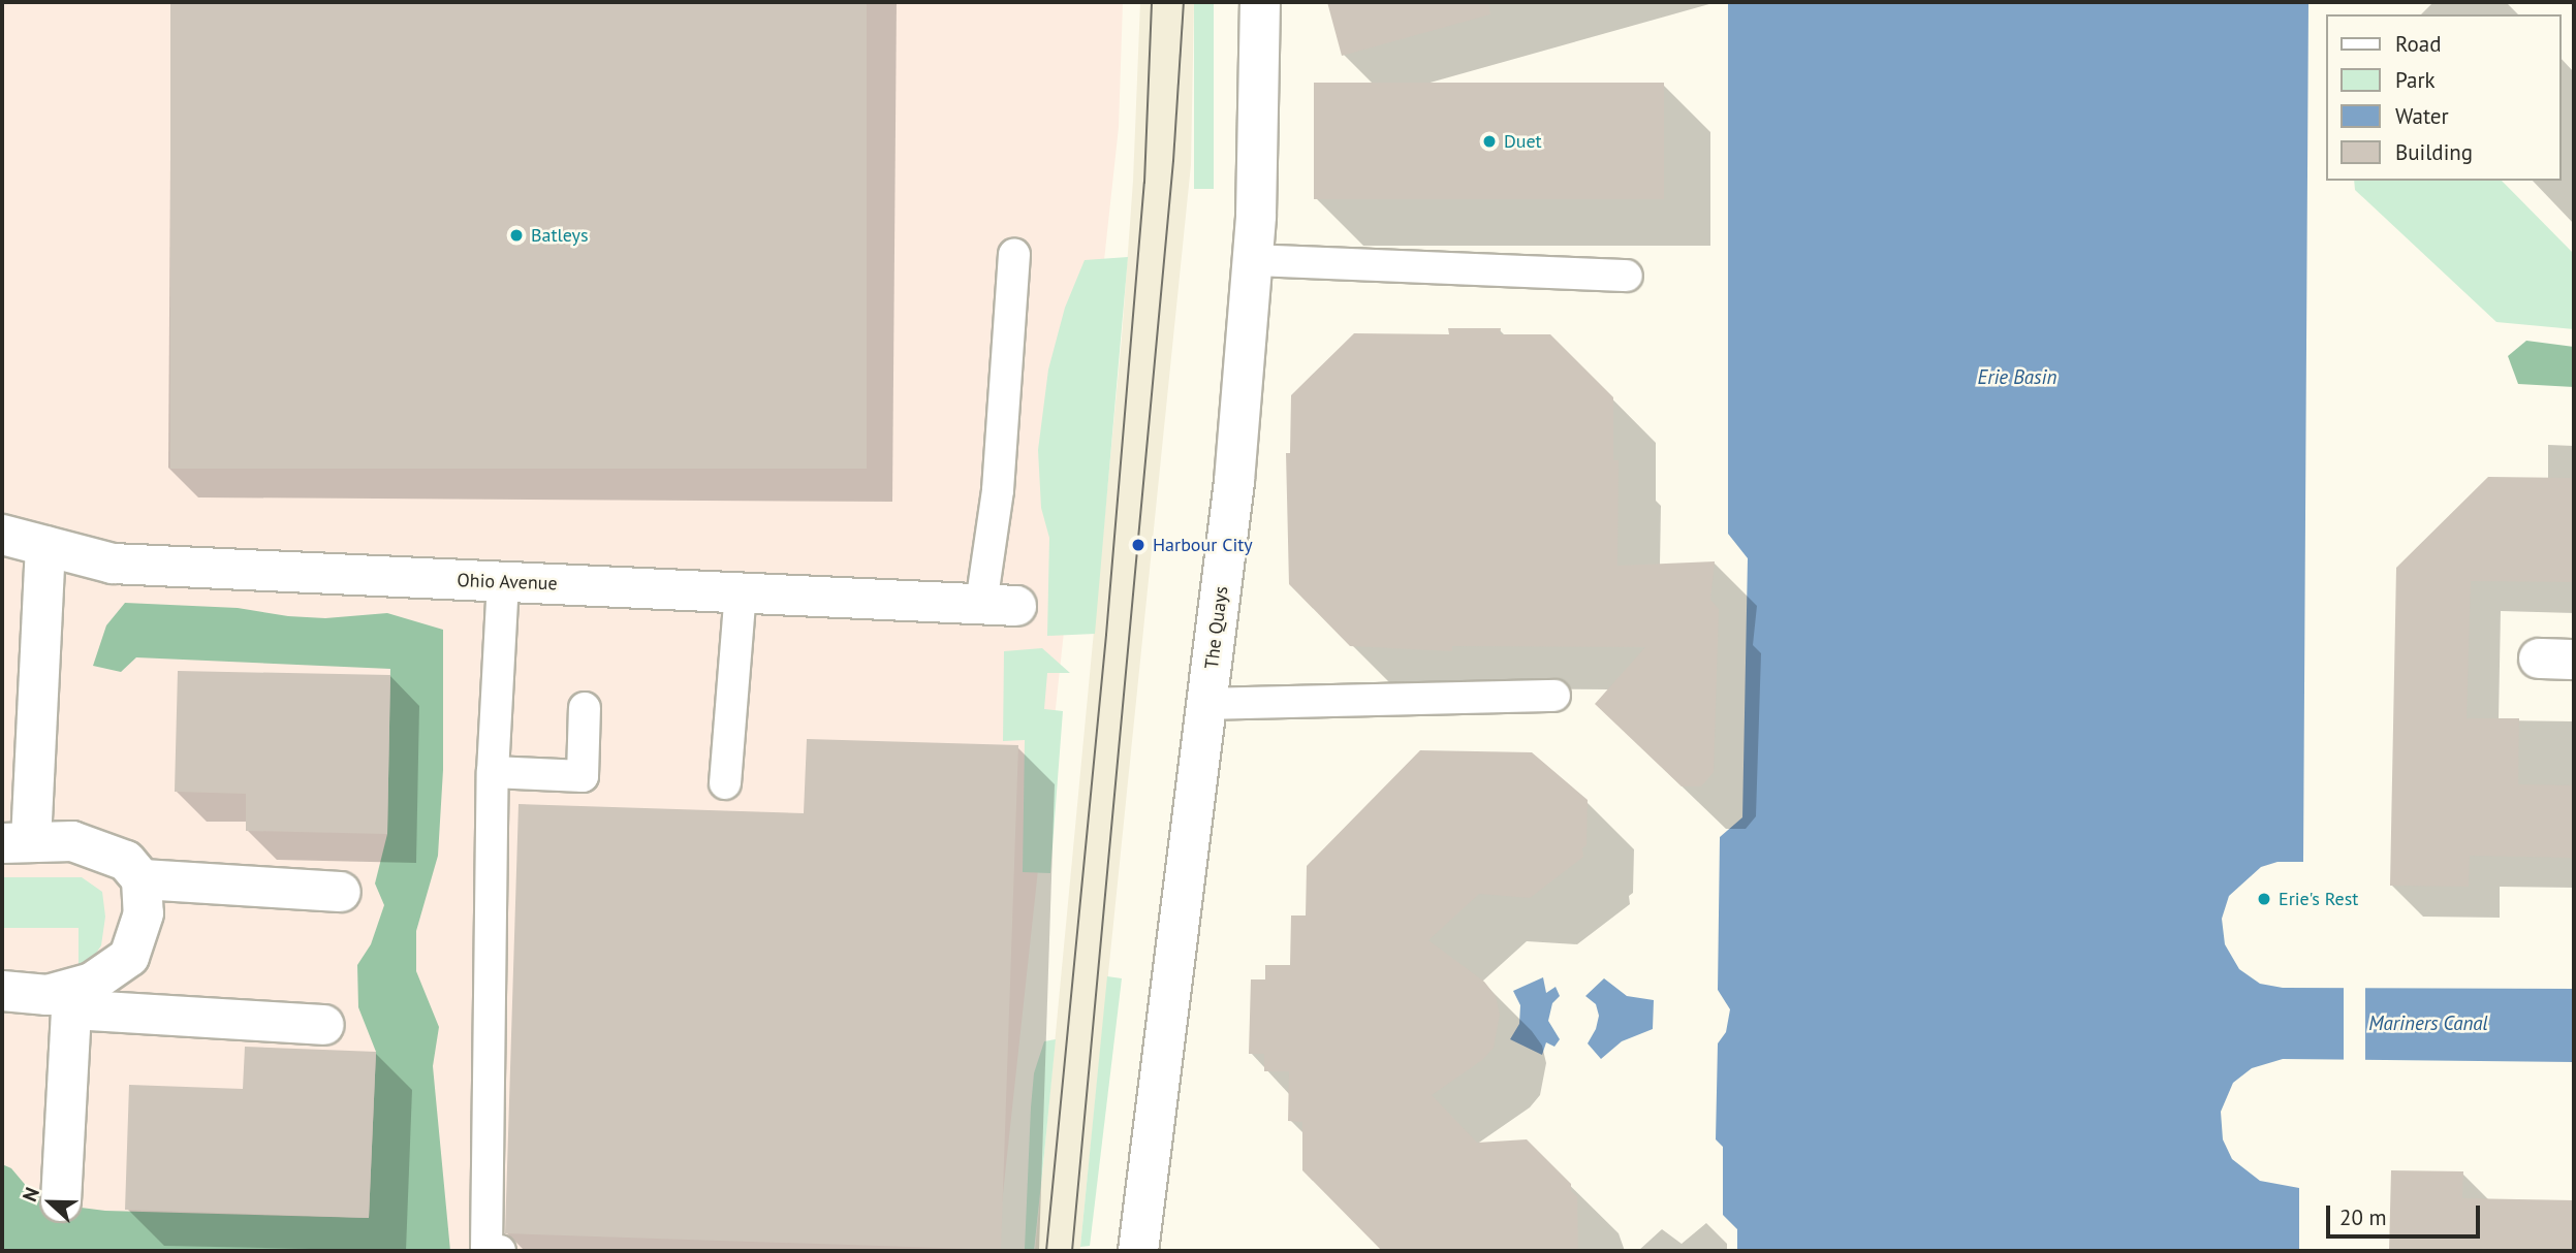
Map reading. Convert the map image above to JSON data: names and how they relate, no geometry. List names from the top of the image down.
{
  "streets": {
    "street": ["Ohio Avenue", "The Quays"]
  },
  "water": ["Erie Basin", "Mariners Canal"],
  "places": [
    "Duet",
    "Batleys",
    "Harbour City",
    "Erie's Rest"
  ],
  "legend": [
    "Road",
    "Park",
    "Water",
    "Building"
  ],
  "scale_bar": "20 m",
  "north": "left"
}
